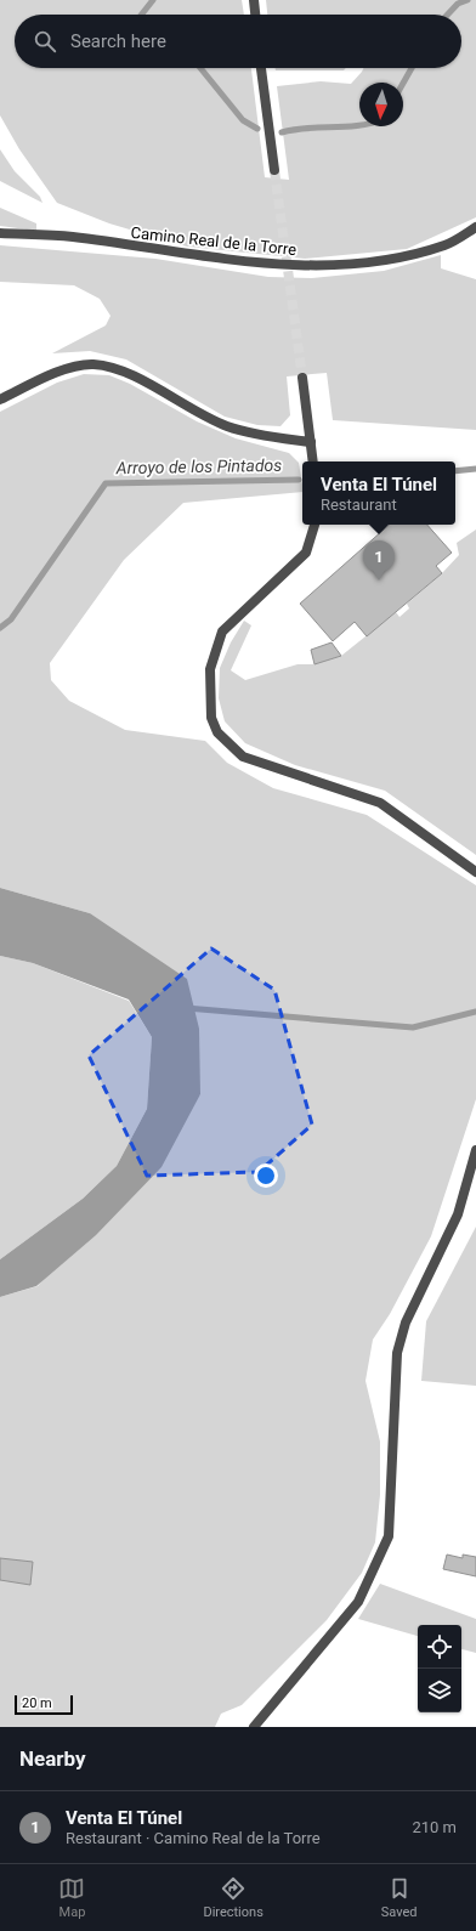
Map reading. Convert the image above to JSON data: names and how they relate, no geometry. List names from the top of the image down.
{
  "streets": {
    "street": ["Camino Real de la Torre"]
  },
  "water": ["Arroyo de los Pintados"],
  "scale_bar": "20 m",
  "north": "bottom",
  "page": {
    "search": "Search here",
    "popup": ["Venta El Túnel", "Restaurant"],
    "pins": "1",
    "scale": "20 m",
    "heading": "Nearby",
    "list": [
      {
        "mark": "1",
        "name": "Venta El Túnel",
        "note": "Restaurant · Camino Real de la Torre",
        "value": "210 m"
      }
    ],
    "nav": ["Map", "Directions", "Saved"]
  }
}
